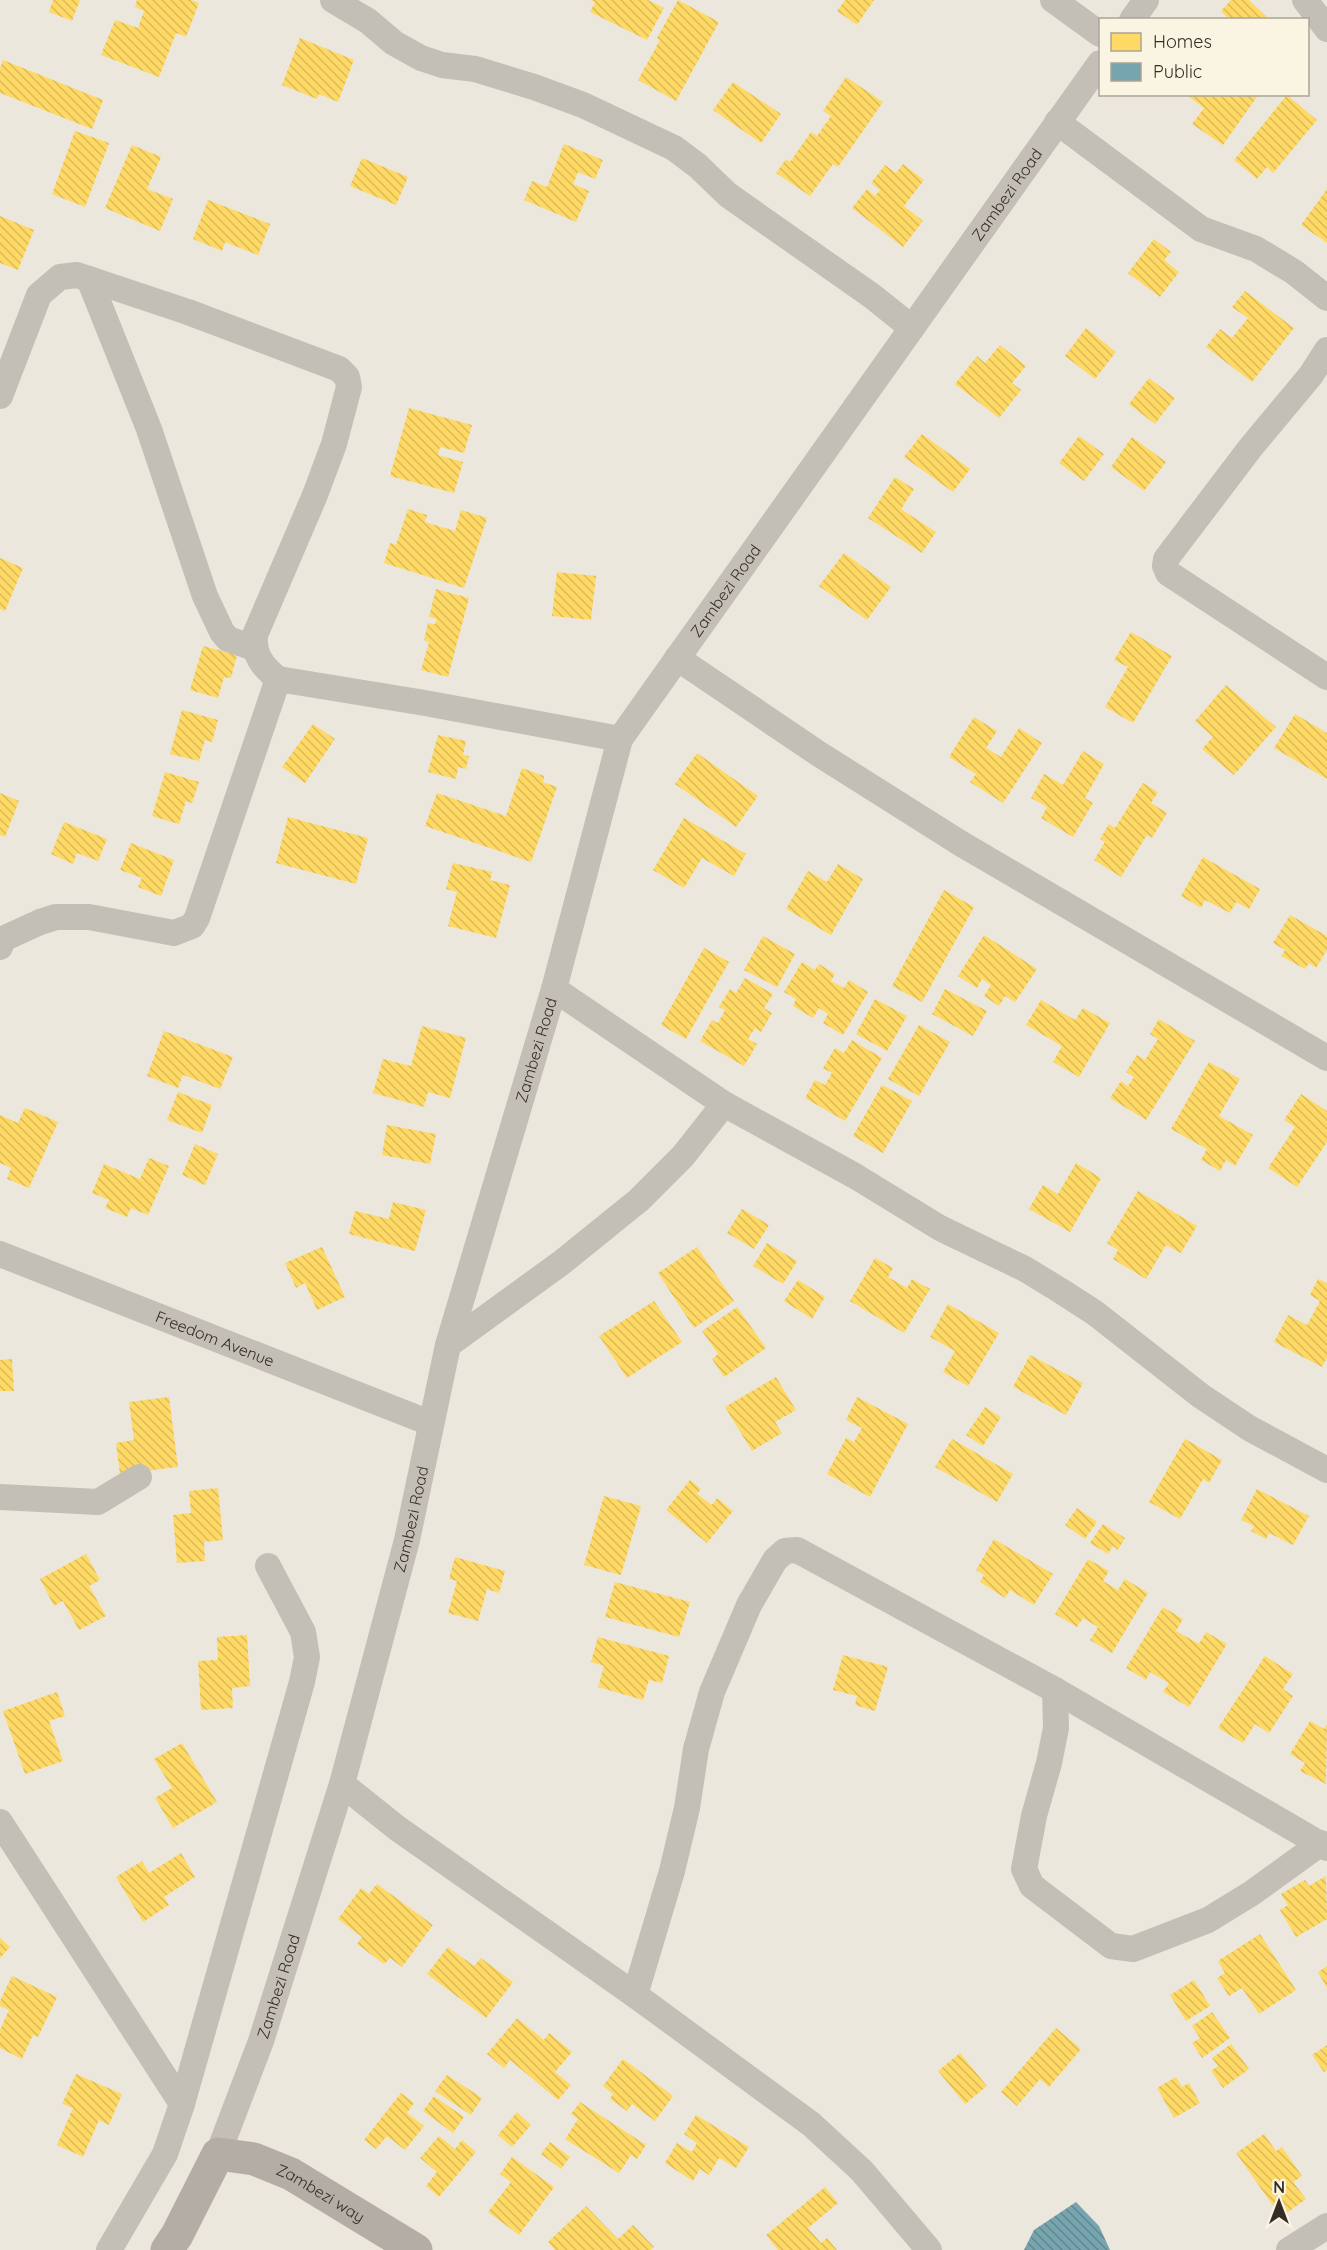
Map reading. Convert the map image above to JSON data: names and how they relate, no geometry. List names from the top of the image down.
{
  "streets": {
    "main road": ["Zambezi way"],
    "street": ["Zambezi Road", "Freedom Avenue"]
  },
  "crossings": [
    ["Zambezi Road", "Freedom Avenue"],
    ["Zambezi Road", "Zambezi way"]
  ],
  "legend": ["Homes", "Public"],
  "north": "top"
}
